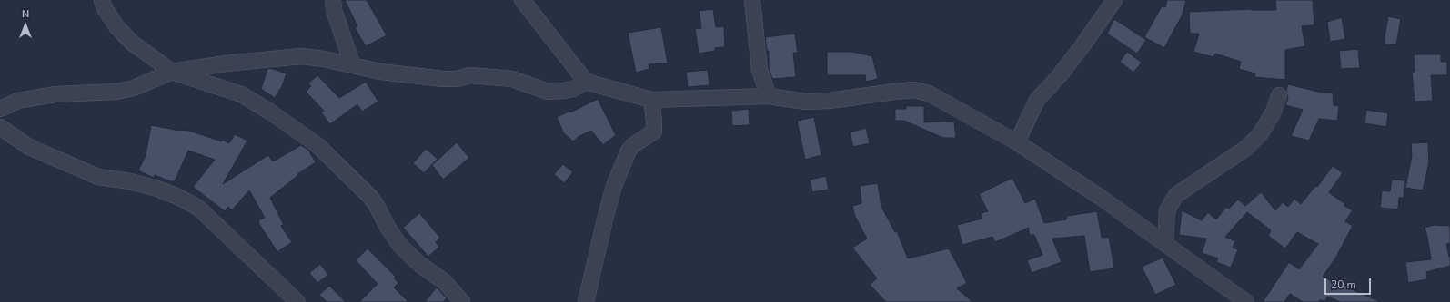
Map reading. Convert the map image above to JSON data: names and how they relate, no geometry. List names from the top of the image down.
{
  "scale_bar": "20 m",
  "north": "top"
}
